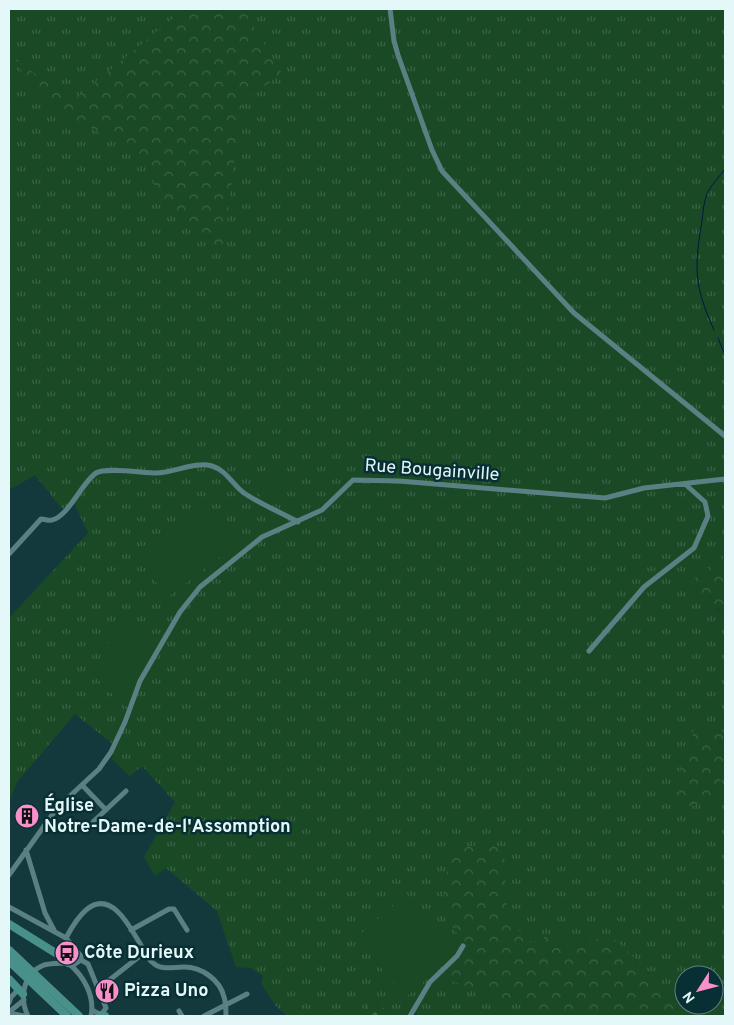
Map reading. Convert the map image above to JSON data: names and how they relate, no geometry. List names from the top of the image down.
{
  "streets": {
    "street": ["Rue Bougainville"]
  },
  "places": {
    "building": ["Église Notre-Dame-de-l'Assomption"],
    "bus stop": ["Côte Durieux"],
    "restaurant": ["Pizza Uno"]
  },
  "north": "bottom left"
}
